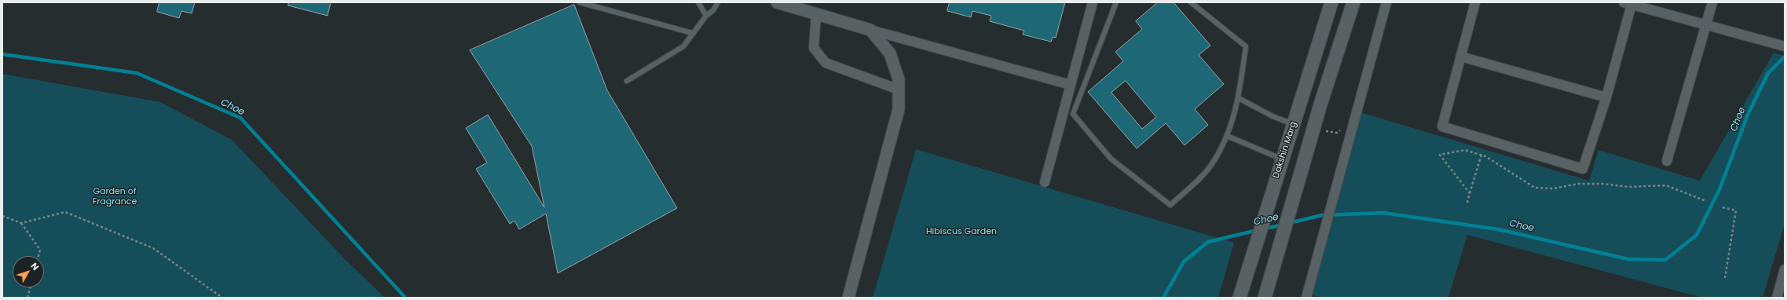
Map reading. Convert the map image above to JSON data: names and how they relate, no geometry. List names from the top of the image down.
{
  "streets": {
    "main road": ["Dakshin Marg"]
  },
  "water": ["Choe"],
  "parks": ["Garden of Fragrance", "Hibiscus Garden"],
  "north": "top right"
}
